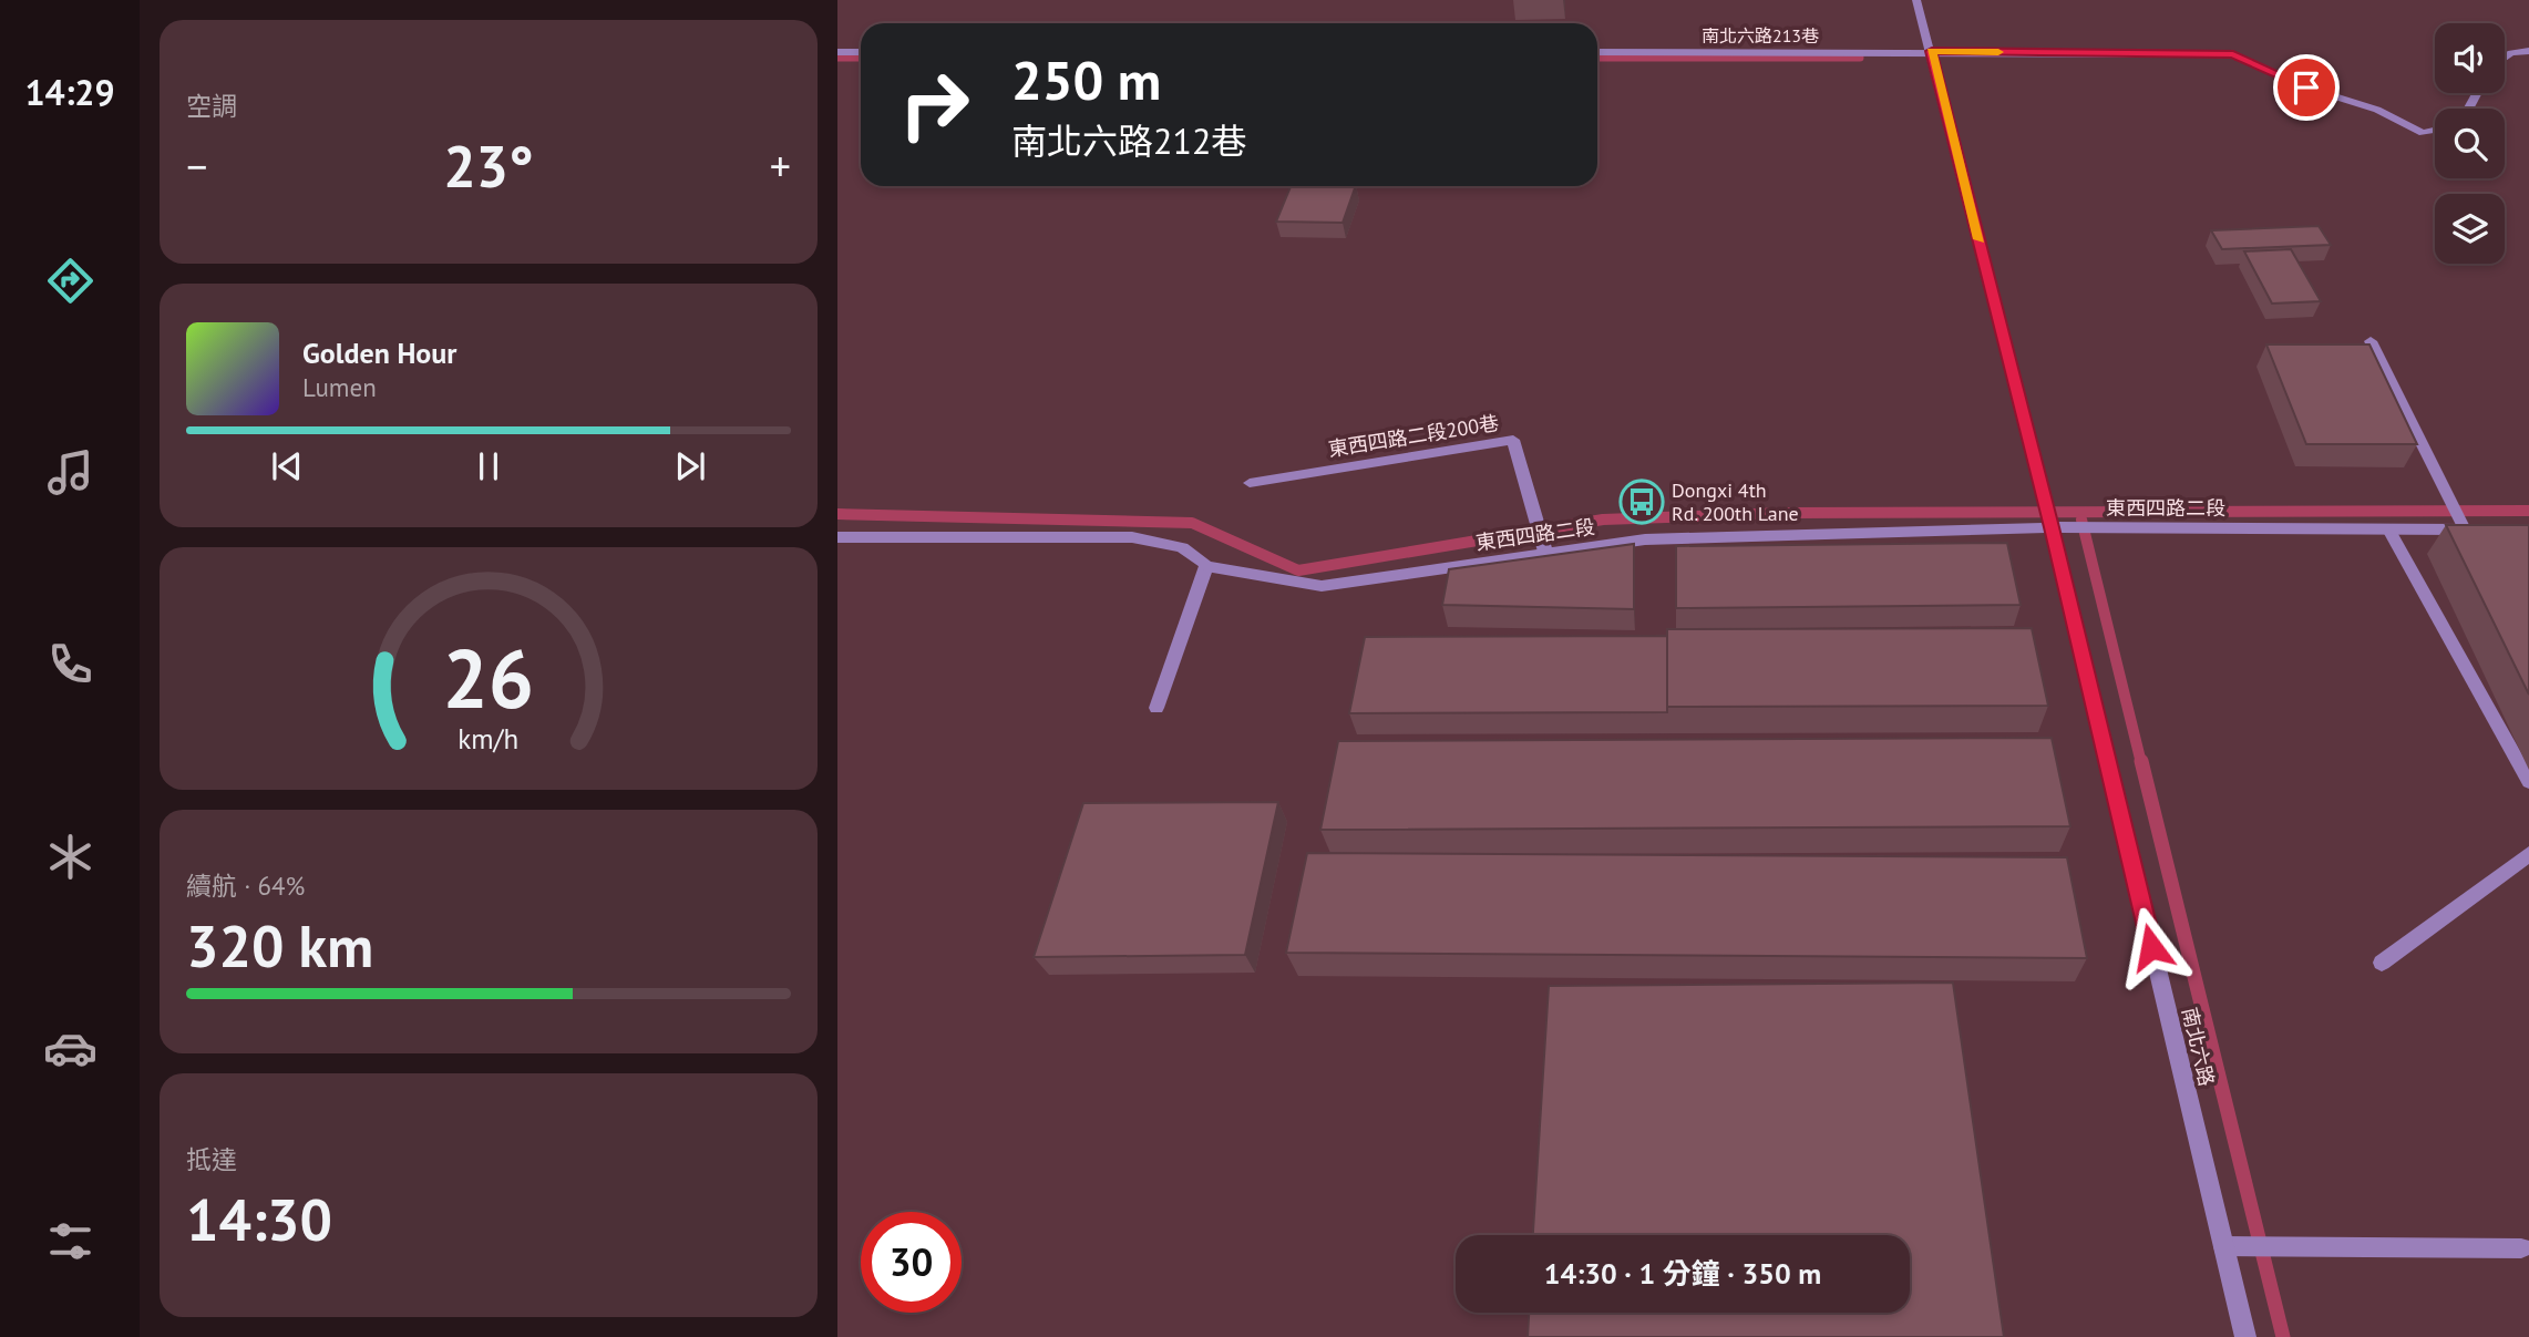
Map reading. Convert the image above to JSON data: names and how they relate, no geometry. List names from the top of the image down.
{
  "streets": {
    "street": [
      "南北六路213巷",
      "東西四路二段200巷",
      "東西四路二段",
      "南北六路"
    ]
  },
  "crossings": [
    ["南北六路213巷", "南北六路"],
    ["東西四路二段200巷", "東西四路二段"],
    ["東西四路二段", "南北六路"]
  ],
  "places": {
    "bus stop": ["Dongxi 4th Rd. 200th Lane"]
  },
  "page": {
    "tabs": "14:29",
    "tile": [
      "空調",
      ["續航 · 64%", "320 km"],
      ["抵達", "14:30"]
    ],
    "turn": ["250 m", "南北六路212巷"],
    "heat": ["−", "23°", "+"],
    "song": ["Golden Hour", "Lumen"],
    "limit": "30",
    "trip": "14:30 · 1 分鐘 · 350 m",
    "gauge": ["26", "km/h"]
  }
}
